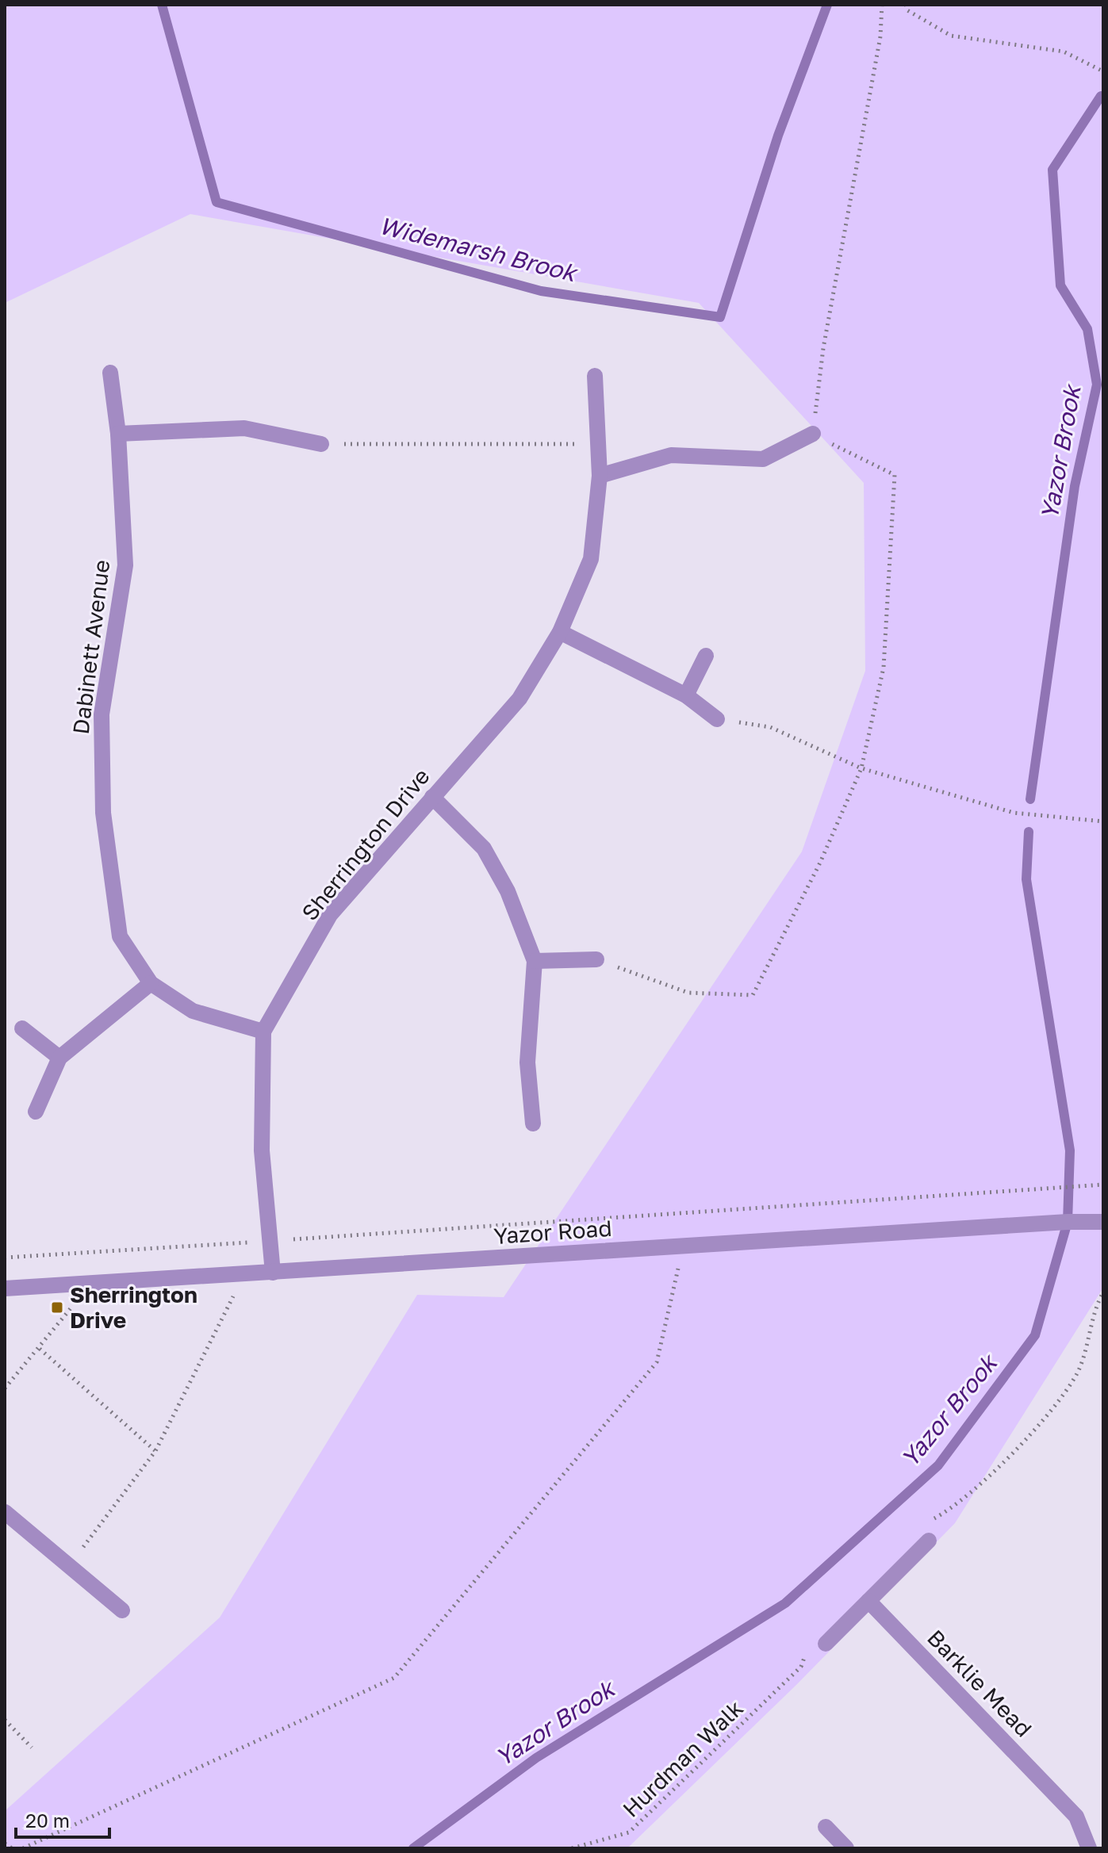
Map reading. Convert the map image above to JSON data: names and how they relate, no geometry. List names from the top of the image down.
{
  "streets": {
    "street": [
      "Dabinett Avenue",
      "Sherrington Drive",
      "Yazor Road",
      "Barklie Mead"
    ],
    "path": ["Hurdman Walk"]
  },
  "crossings": [
    ["Dabinett Avenue", "Sherrington Drive"],
    ["Sherrington Drive", "Yazor Road"]
  ],
  "water": ["Widemarsh Brook", "Yazor Brook"],
  "places": {
    "transit": ["Sherrington Drive"]
  },
  "scale_bar": "20 m"
}
